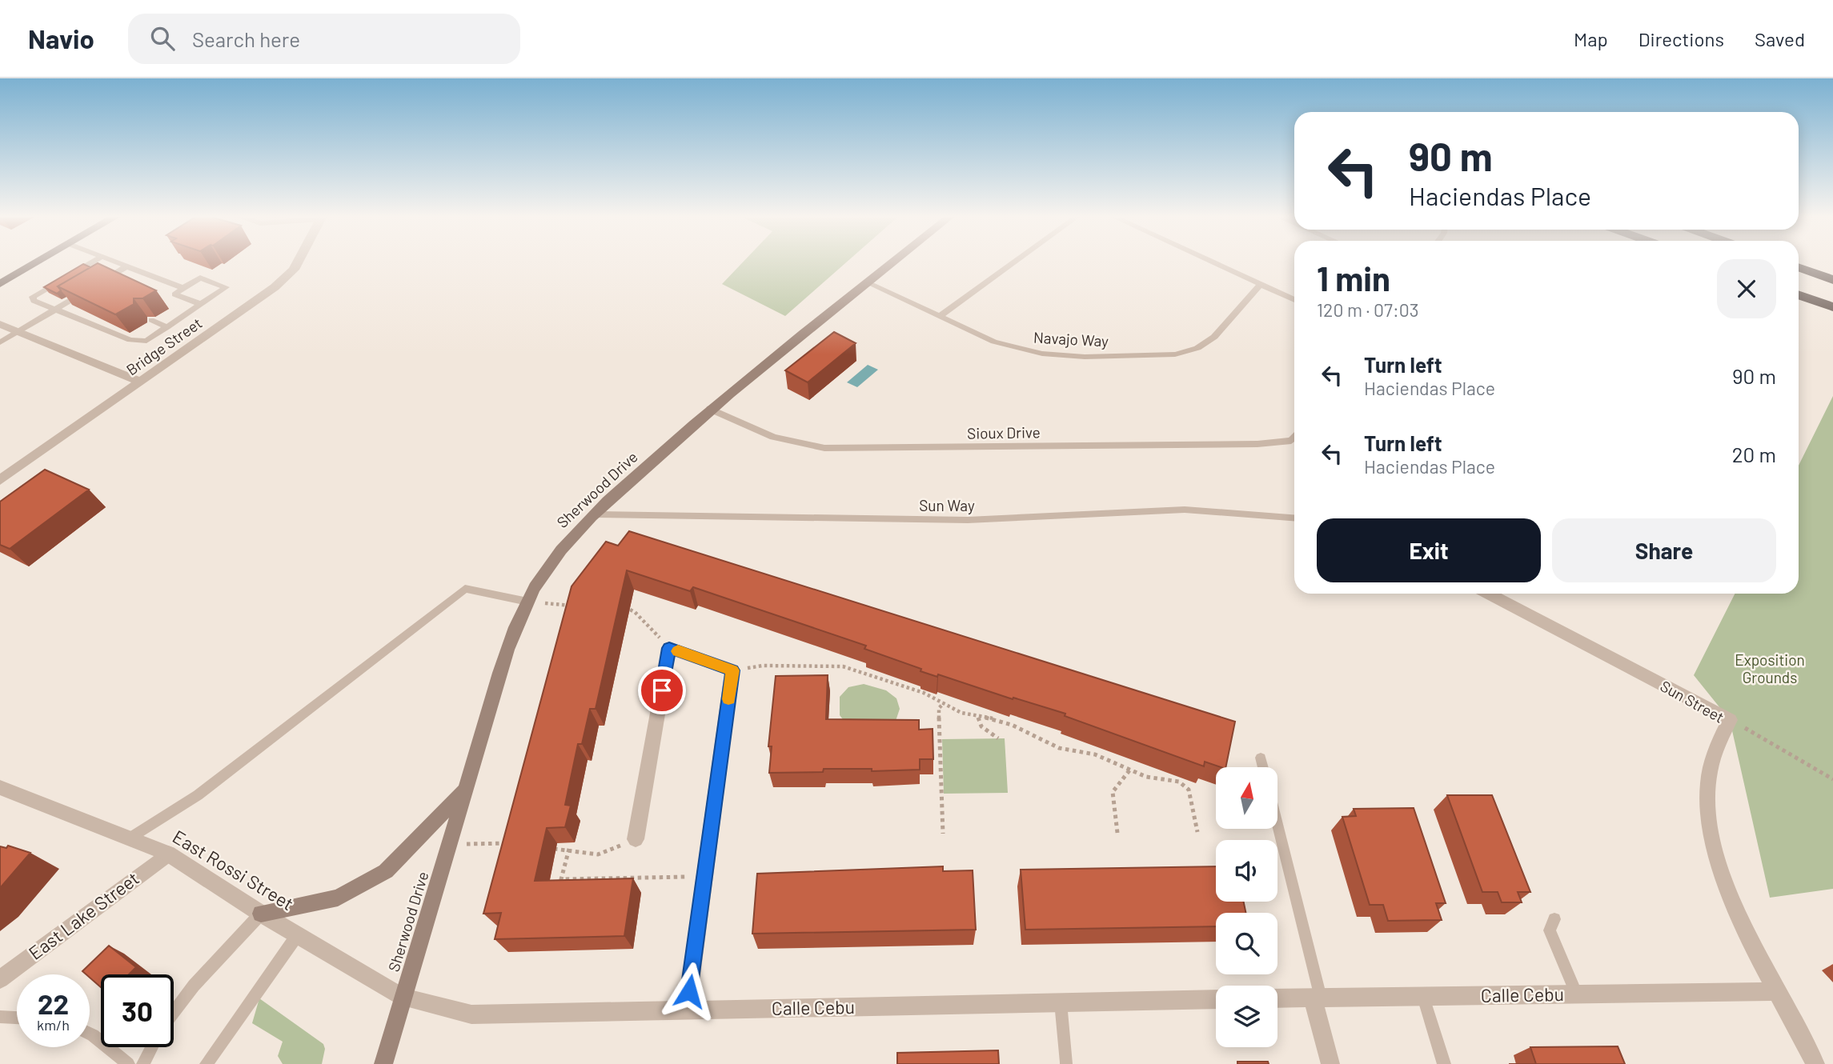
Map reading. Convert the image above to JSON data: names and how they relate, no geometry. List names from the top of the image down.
{
  "streets": {
    "main road": ["Sherwood Drive"],
    "street": [
      "Bridge Street",
      "Sun Street",
      "East Rossi Street",
      "East Lake Street",
      "Calle Cebu"
    ],
    "lane": ["Navajo Way", "Sioux Drive", "Sun Way"]
  },
  "crossings": [
    ["Navajo Way", "Sherwood Drive"],
    ["Sioux Drive", "Sherwood Drive"],
    ["Sherwood Drive", "Sun Way"],
    ["Sherwood Drive", "East Rossi Street"],
    ["Sherwood Drive", "Calle Cebu"],
    ["Sun Street", "Calle Cebu"],
    ["East Rossi Street", "East Lake Street"],
    ["East Rossi Street", "Calle Cebu"]
  ],
  "parks": ["Exposition Grounds"],
  "north": "top",
  "page": {
    "header": "Navio",
    "search": "Search here",
    "nav": ["Map", "Directions", "Saved"],
    "turn": ["90 m", "Haciendas Place"],
    "heading": ["1 min", "120 m · 07:03"],
    "list": [
      {
        "name": "Turn left",
        "note": "Haciendas Place",
        "value": "90 m"
      },
      {
        "name": "Turn left",
        "note": "Haciendas Place",
        "value": "20 m"
      }
    ],
    "buttons": ["Exit", "Share"],
    "speed": "22 km/h",
    "limit": "30"
  }
}
